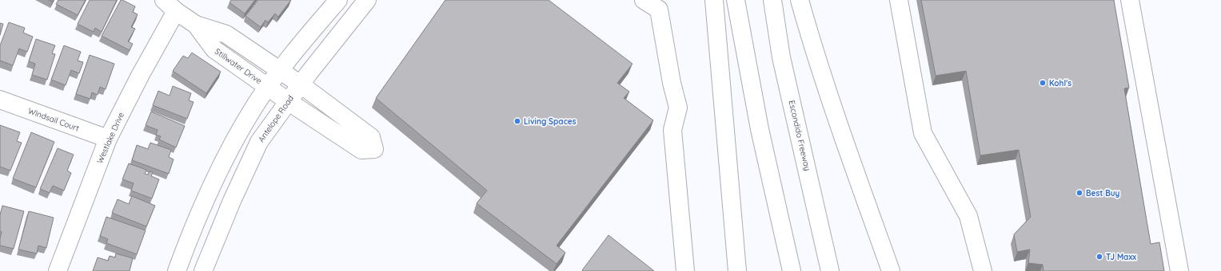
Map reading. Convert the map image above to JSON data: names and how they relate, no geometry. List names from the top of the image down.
{
  "streets": {
    "main road": [
      "Stillwater Drive",
      "Antelope Road",
      "Windsail Court",
      "Escondido Freeway",
      "Westlake Drive"
    ]
  },
  "crossings": [
    ["Stillwater Drive", "Antelope Road"],
    ["Stillwater Drive", "Westlake Drive"],
    ["Windsail Court", "Westlake Drive"]
  ],
  "places": [
    "Kohl's",
    "Living Spaces",
    "Best Buy",
    "TJ Maxx"
  ]
}
